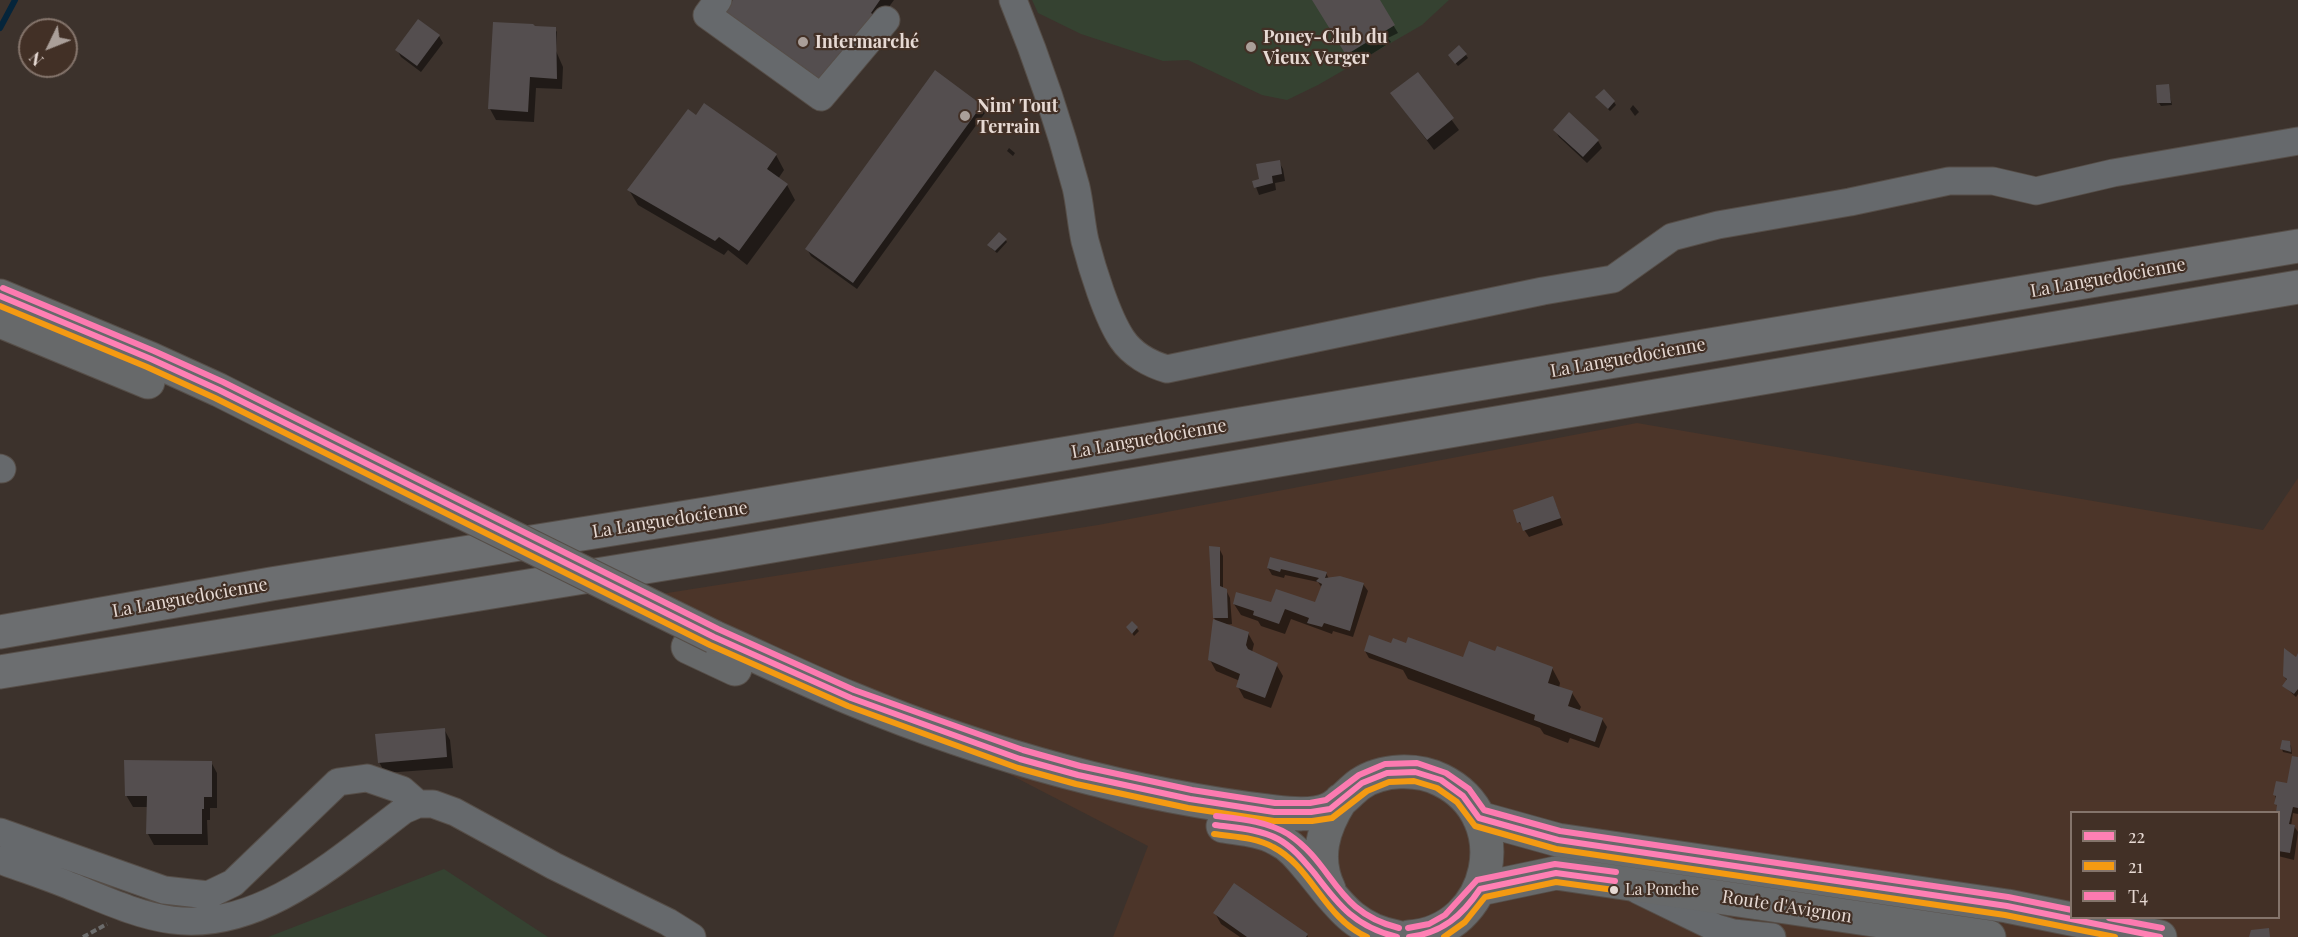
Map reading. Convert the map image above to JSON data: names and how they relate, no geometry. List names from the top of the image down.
{
  "streets": {
    "highway": ["La Languedocienne"],
    "main road": ["Route d'Avignon"]
  },
  "places": [
    "Intermarché",
    "Poney-Club du Vieux Verger",
    "Nim' Tout Terrain",
    "La Ponche"
  ],
  "lines": ["transit line T4", "transit line 22", "transit line 21"],
  "legend": ["22", "21", "T4"],
  "north": "bottom left"
}
